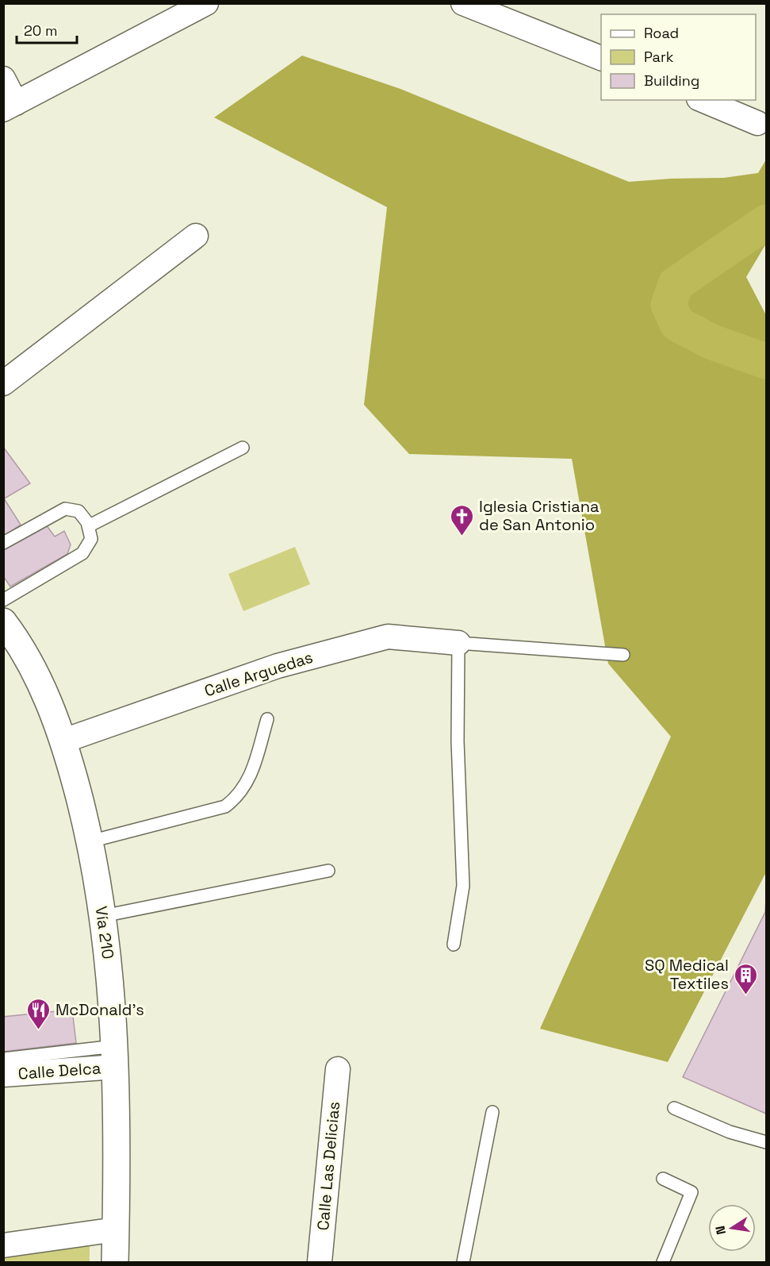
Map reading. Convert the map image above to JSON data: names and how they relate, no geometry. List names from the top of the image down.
{
  "streets": {
    "main road": ["Vía 210"],
    "street": ["Calle Arguedas", "Calle Delca", "Calle Las Delicias"]
  },
  "crossings": [
    ["Calle Arguedas", "Vía 210"],
    ["Vía 210", "Calle Delca"]
  ],
  "places": {
    "church": ["Iglesia Cristiana de San Antonio"],
    "building": ["SQ Medical Textiles"],
    "restaurant": ["McDonald's"]
  },
  "legend": ["Road", "Park", "Building"],
  "scale_bar": "20 m",
  "north": "left"
}
